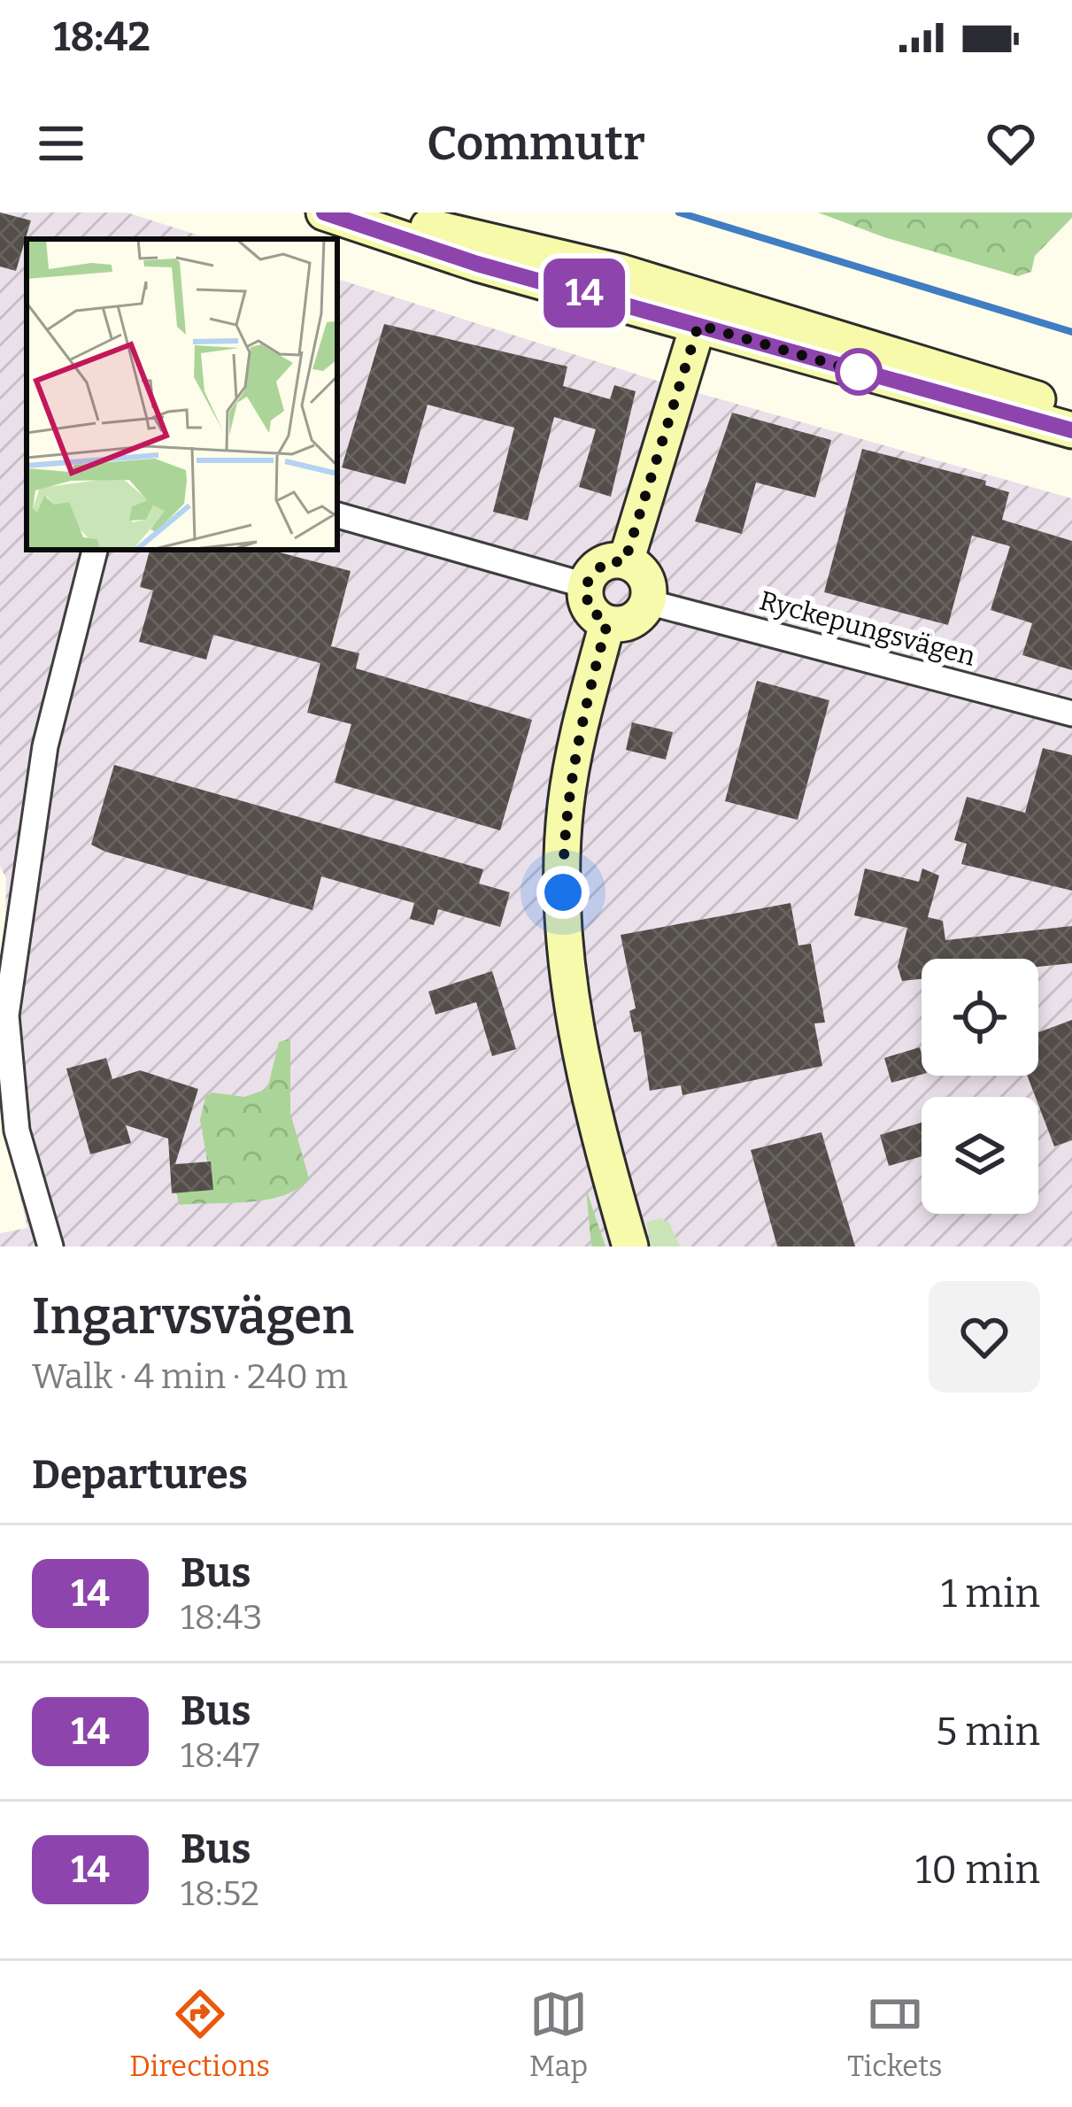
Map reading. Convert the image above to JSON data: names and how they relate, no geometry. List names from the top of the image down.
{
  "streets": {
    "street": ["Ryckepungsvägen"]
  },
  "lines": ["bus line 14"],
  "page": {
    "status": "18:42",
    "header": "Commutr",
    "on_map": "14",
    "heading": [
      ["Ingarvsvägen", "Walk · 4 min · 240 m"],
      "Departures"
    ],
    "list": [
      {
        "mark": "14",
        "name": "Bus",
        "note": "18:43",
        "value": "1 min"
      },
      {
        "mark": "14",
        "name": "Bus",
        "note": "18:47",
        "value": "5 min"
      },
      {
        "mark": "14",
        "name": "Bus",
        "note": "18:52",
        "value": "10 min"
      }
    ],
    "tabs": ["Directions", "Map", "Tickets"]
  }
}
